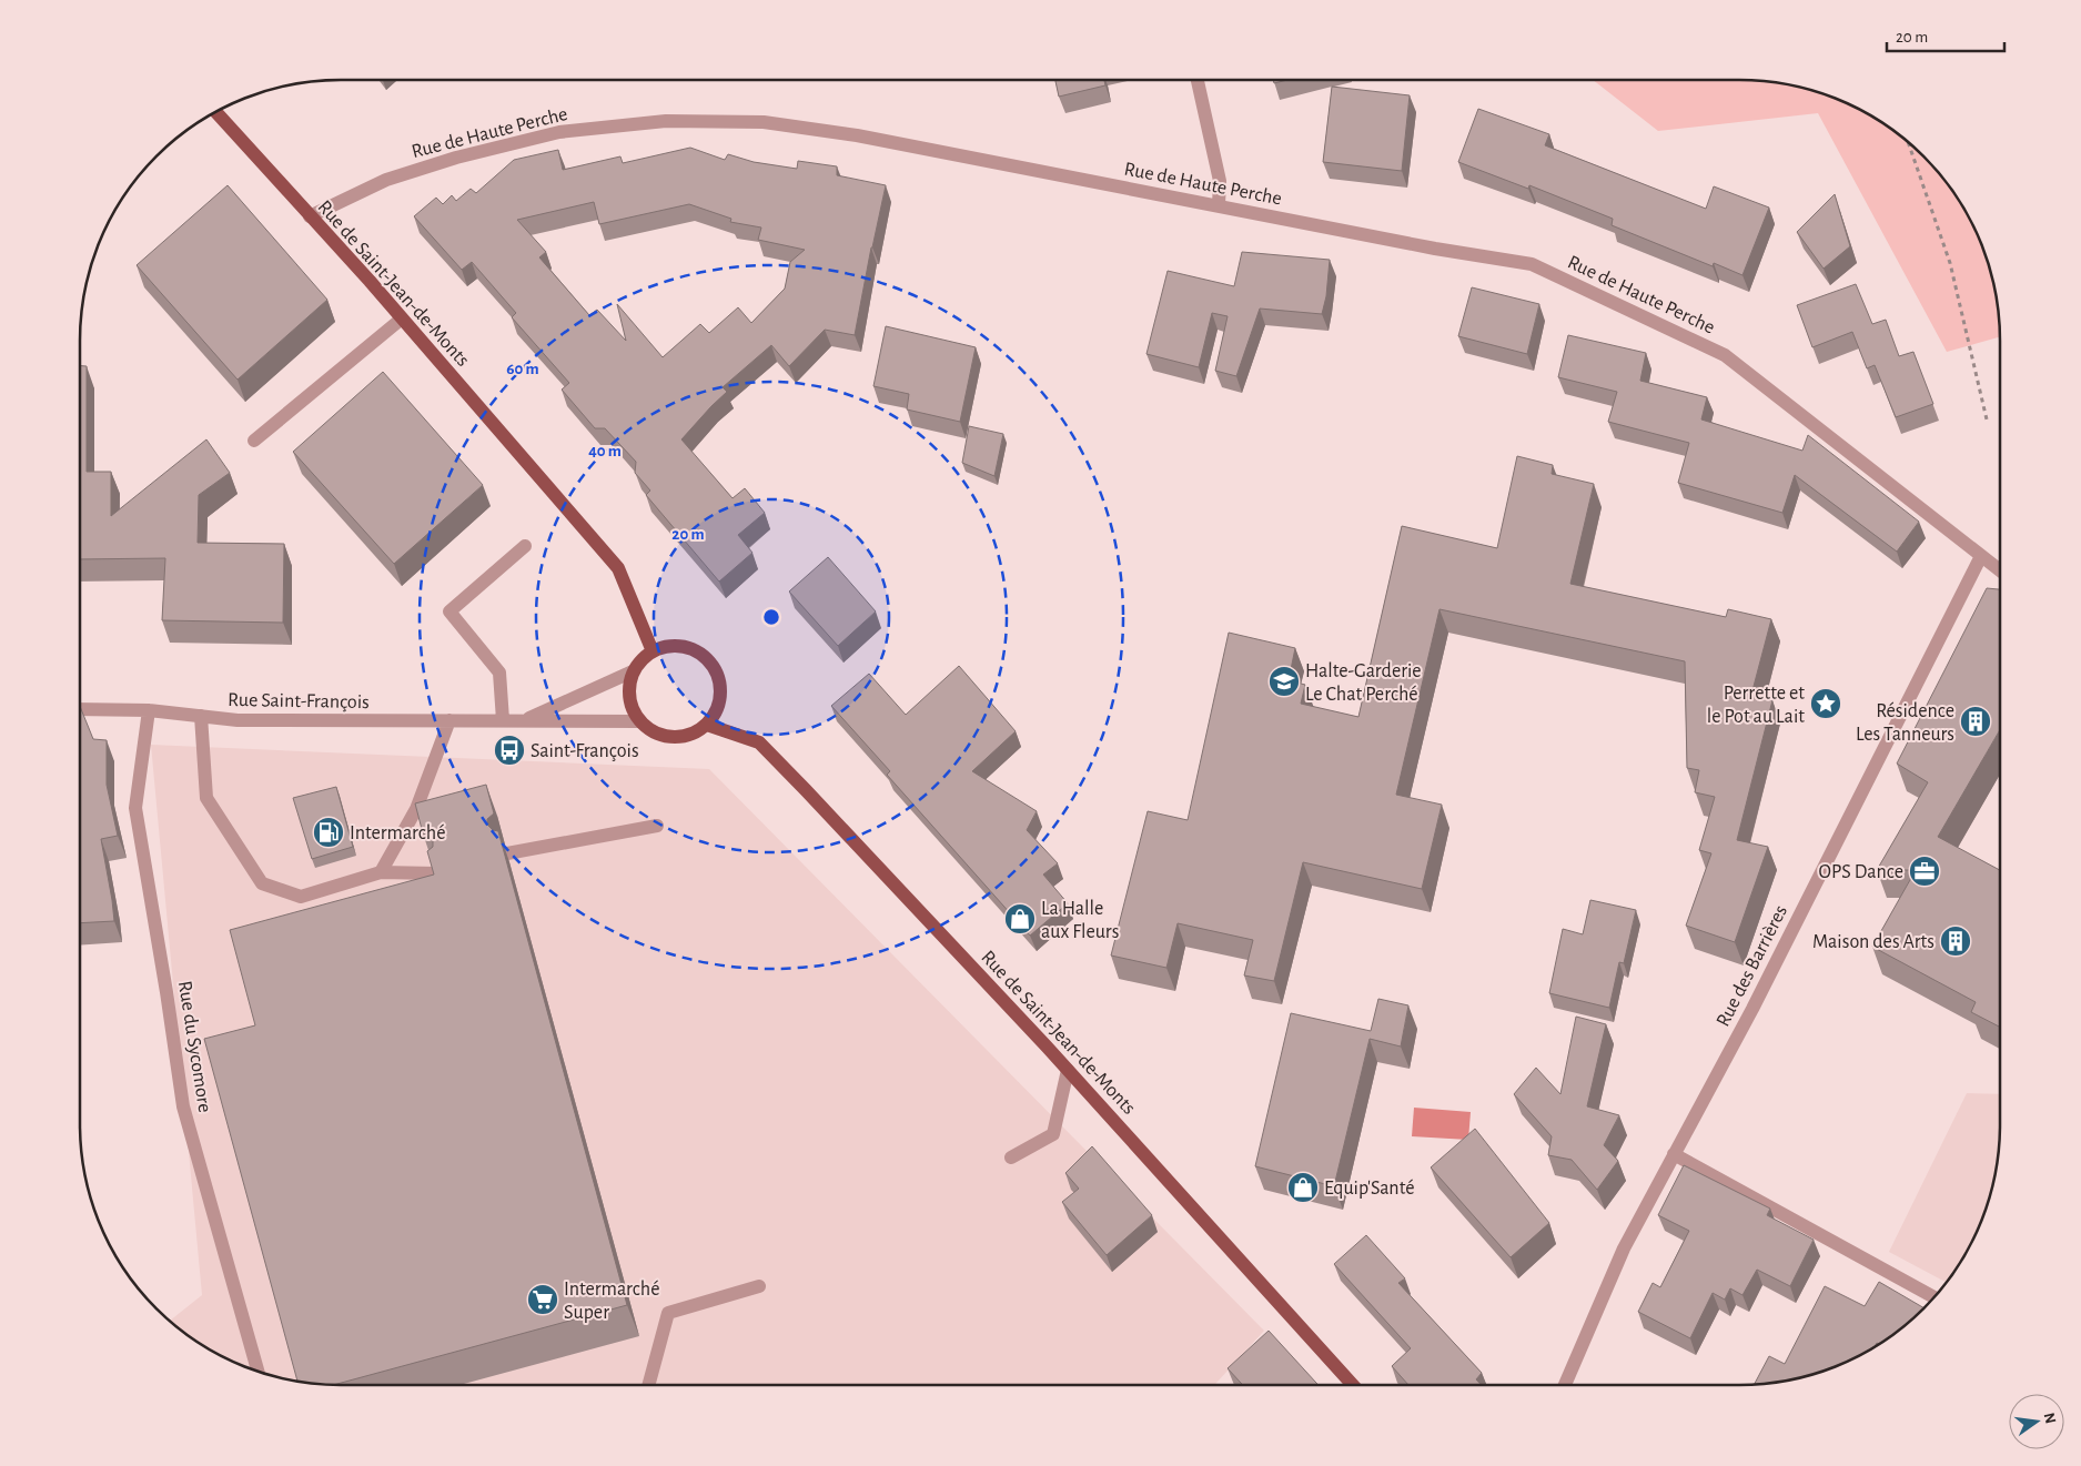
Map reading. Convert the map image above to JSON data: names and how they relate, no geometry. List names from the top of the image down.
{
  "streets": {
    "main road": ["Rue de Saint-Jean-de-Monts"],
    "street": [
      "Rue de Haute Perche",
      "Rue Saint-François",
      "Rue des Barrières",
      "Rue du Sycomore"
    ]
  },
  "crossings": [
    ["Rue de Haute Perche", "Rue de Saint-Jean-de-Monts"],
    ["Rue de Haute Perche", "Rue des Barrières"],
    ["Rue de Saint-Jean-de-Monts", "Rue Saint-François"],
    ["Rue Saint-François", "Rue du Sycomore"]
  ],
  "places": {
    "school or university": ["Halte-Garderie Le Chat Perché"],
    "place": ["Perrette et le Pot au Lait"],
    "building": ["Résidence Les Tanneurs", "Maison des Arts"],
    "bus stop": ["Saint-François"],
    "fuel station": ["Intermarché"],
    "office": ["OPS Dance"],
    "shop": ["La Halle aux Fleurs", "Equip'Santé"],
    "supermarket": ["Intermarché Super"]
  },
  "scale_bar": "20 m",
  "north": "right",
  "rings": ["60 m", "40 m", "20 m"]
}
